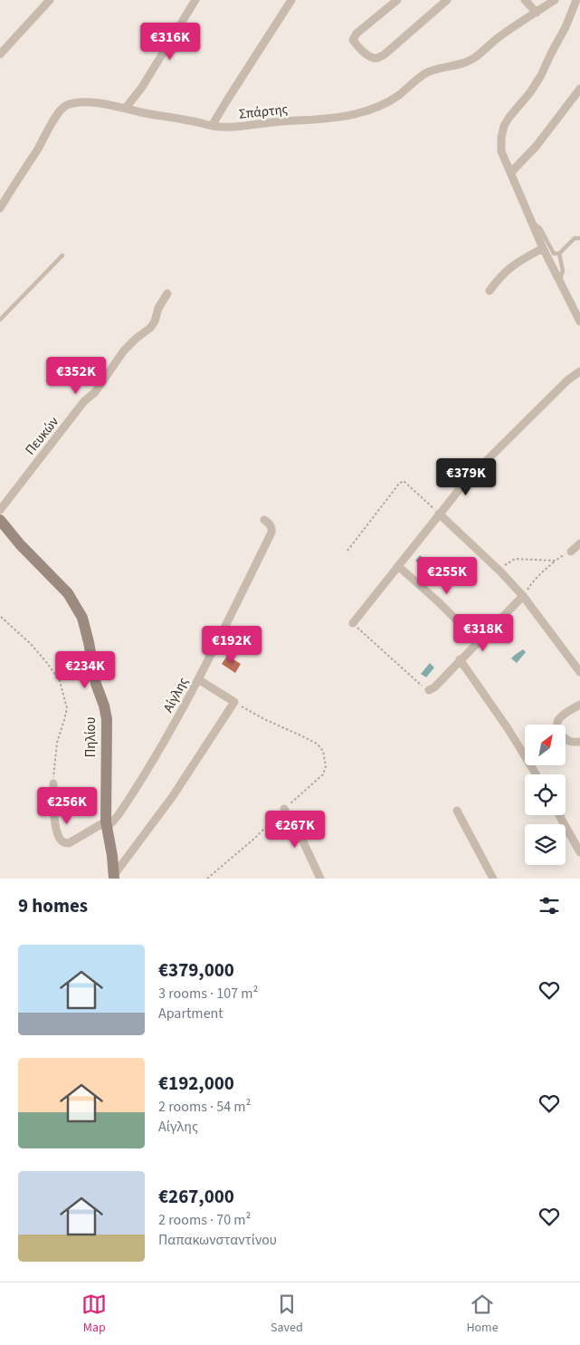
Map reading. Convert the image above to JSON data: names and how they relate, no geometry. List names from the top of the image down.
{
  "streets": {
    "street": [
      "Σπάρτης",
      "Πευκών",
      "Αίγλης",
      "Πηλίου"
    ]
  },
  "crossings": [
    ["Αίγλης", "Πηλίου"]
  ],
  "north": "top right",
  "page": {
    "price": [
      "€316K",
      "€352K",
      "€379K",
      "€255K",
      "€318K",
      "€192K",
      "€234K",
      "€256K",
      "€267K"
    ],
    "heading": "9 homes",
    "list": [
      {
        "name": "€379,000",
        "note": "3 rooms · 107 m² · Apartment"
      },
      {
        "name": "€192,000",
        "note": "2 rooms · 54 m² · Αίγλης"
      },
      {
        "name": "€267,000",
        "note": "2 rooms · 70 m² · Παπακωνσταντίνου"
      }
    ],
    "tabs": ["Map", "Saved", "Home"]
  }
}
